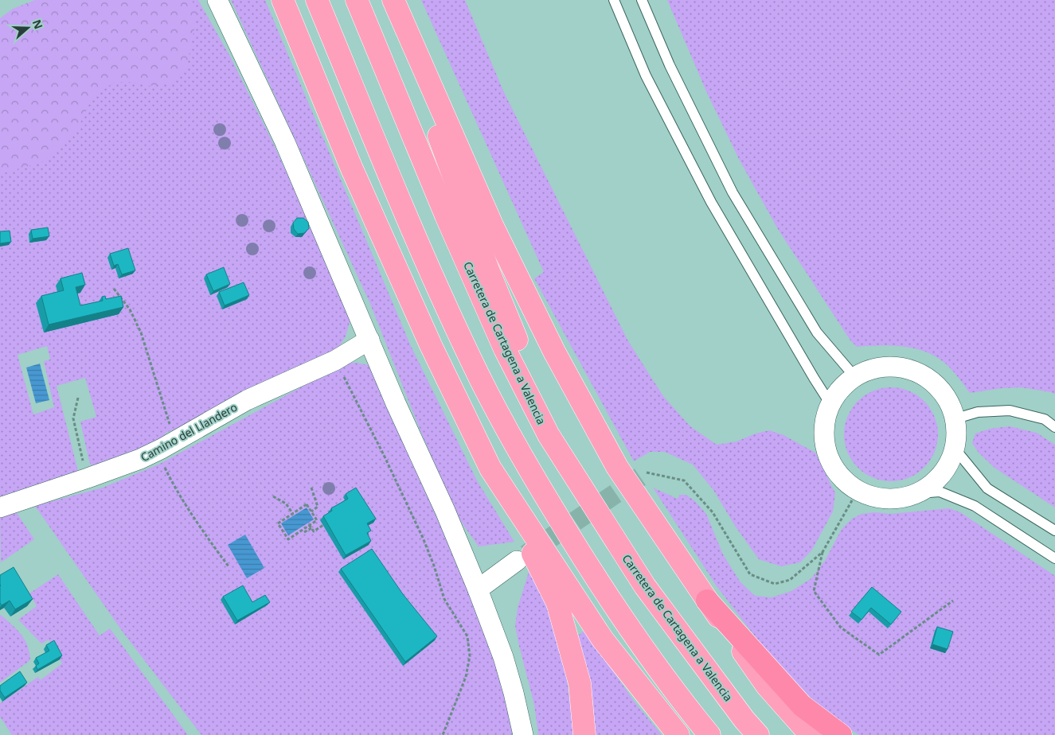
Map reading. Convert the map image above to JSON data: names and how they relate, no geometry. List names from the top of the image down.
{
  "streets": {
    "highway": ["Carretera de Cartagena a Valencia"],
    "street": ["Camino del Llandero"]
  },
  "north": "right"
}
